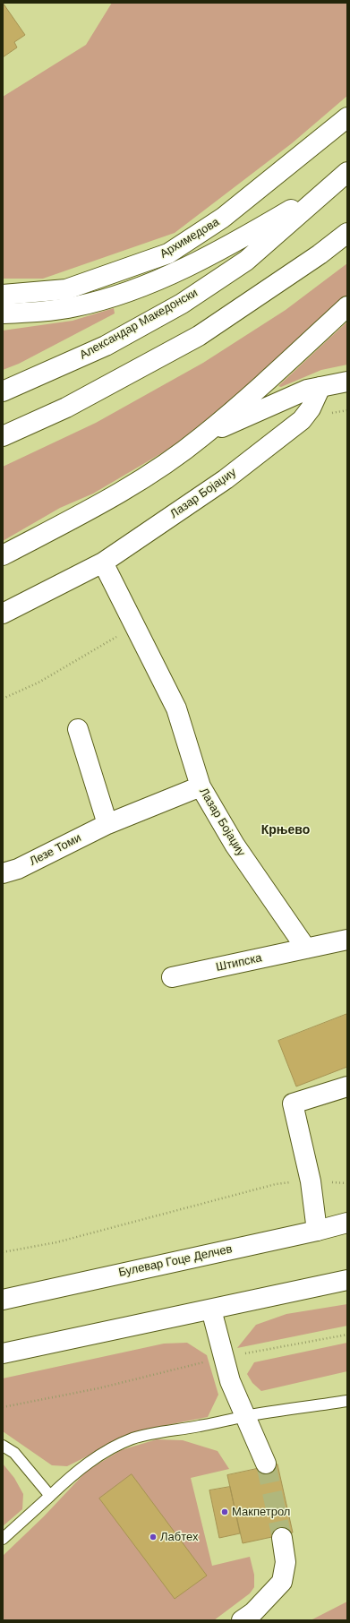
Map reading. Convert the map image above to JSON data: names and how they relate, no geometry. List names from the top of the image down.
{
  "streets": {
    "street": [
      "Архимедова",
      "Александар Македонски",
      "Лазар Бојаџиу",
      "Лезе Томи",
      "Штипска",
      "Булевар Гоце Делчев"
    ]
  },
  "crossings": [
    ["Лазар Бојаџиу", "Лезе Томи"],
    ["Лазар Бојаџиу", "Штипска"]
  ],
  "districts": ["Крњево"],
  "places": ["Макпетрол", "Лабтех"]
}
